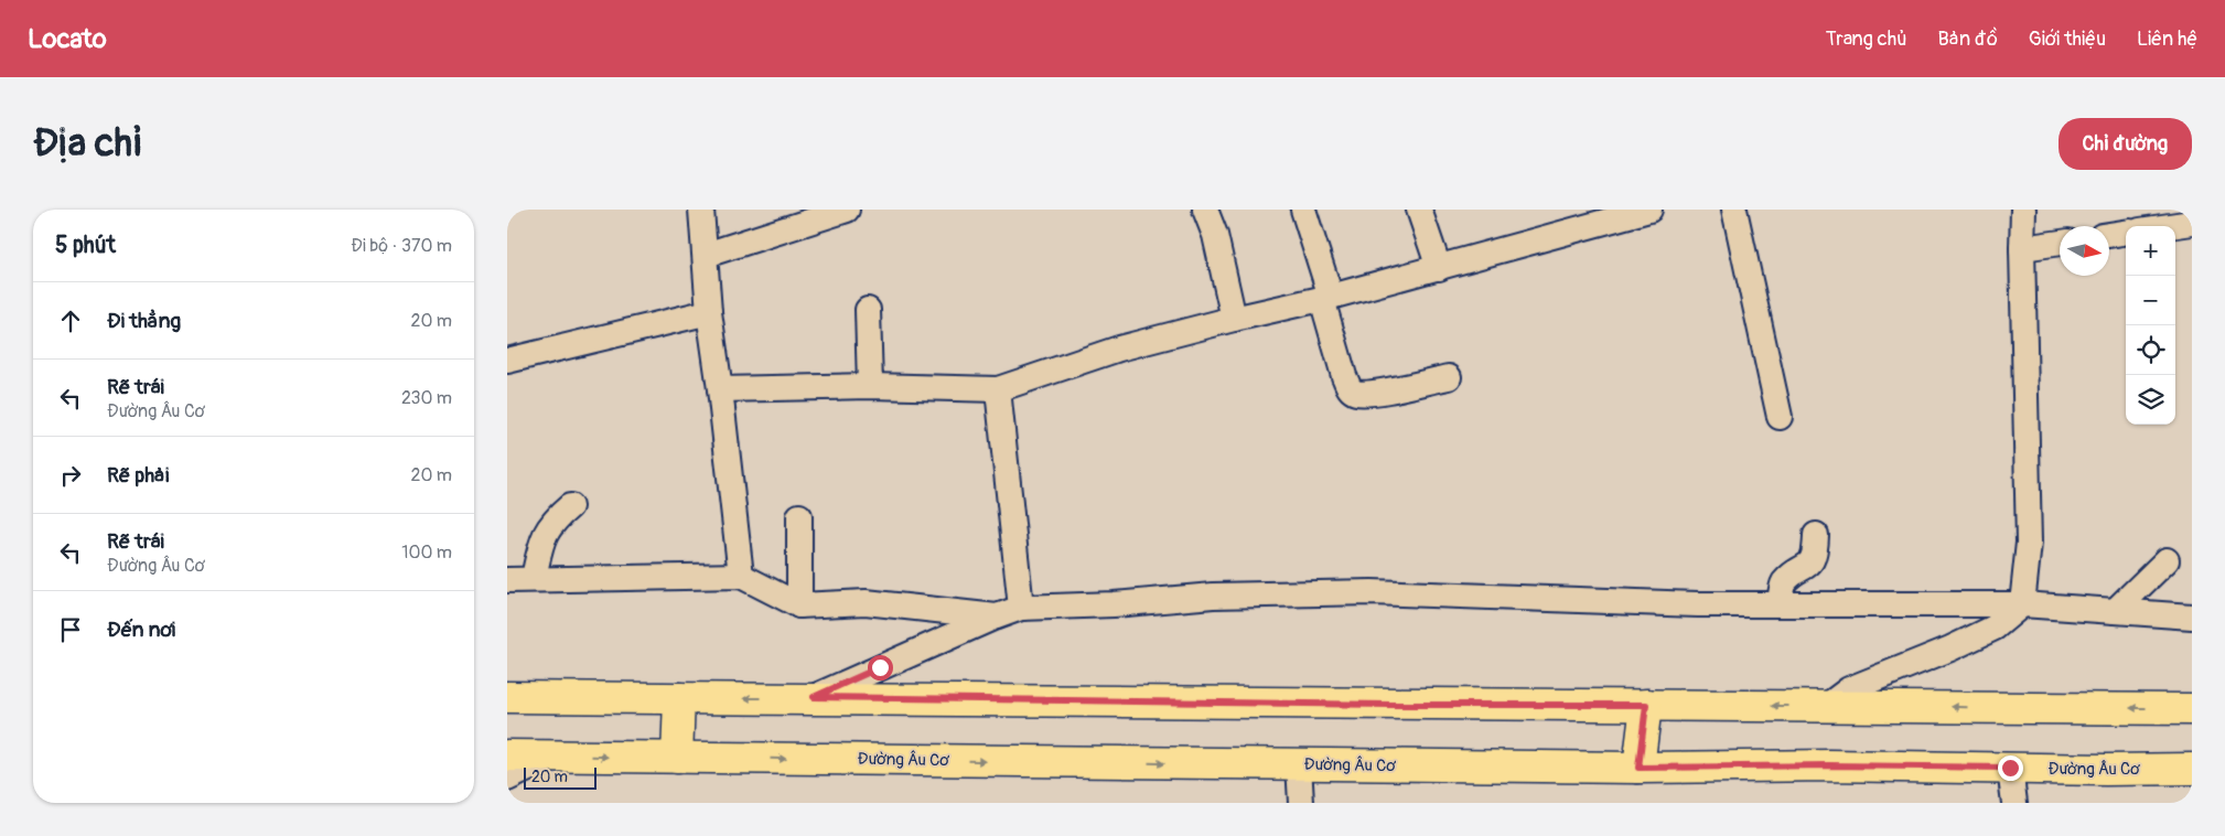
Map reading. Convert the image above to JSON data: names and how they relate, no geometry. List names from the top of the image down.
{
  "streets": {
    "main road": ["Đường Âu Cơ"]
  },
  "scale_bar": "20 m",
  "north": "right",
  "page": {
    "header": "Locato",
    "nav": [
      "Trang chủ",
      "Bản đồ",
      "Giới thiệu",
      "Liên hệ"
    ],
    "buttons": "Chỉ đường",
    "title": "Địa chỉ",
    "heading": ["5 phút", "Đi bộ · 370 m"],
    "map_buttons": ["+", "−"],
    "list": [
      ["Đi thẳng", "20 m"],
      ["Rẽ trái", "Đường Âu Cơ", "230 m"],
      ["Rẽ phải", "20 m"],
      ["Rẽ trái", "Đường Âu Cơ", "100 m"],
      "Đến nơi"
    ],
    "scale": "20 m"
  }
}
